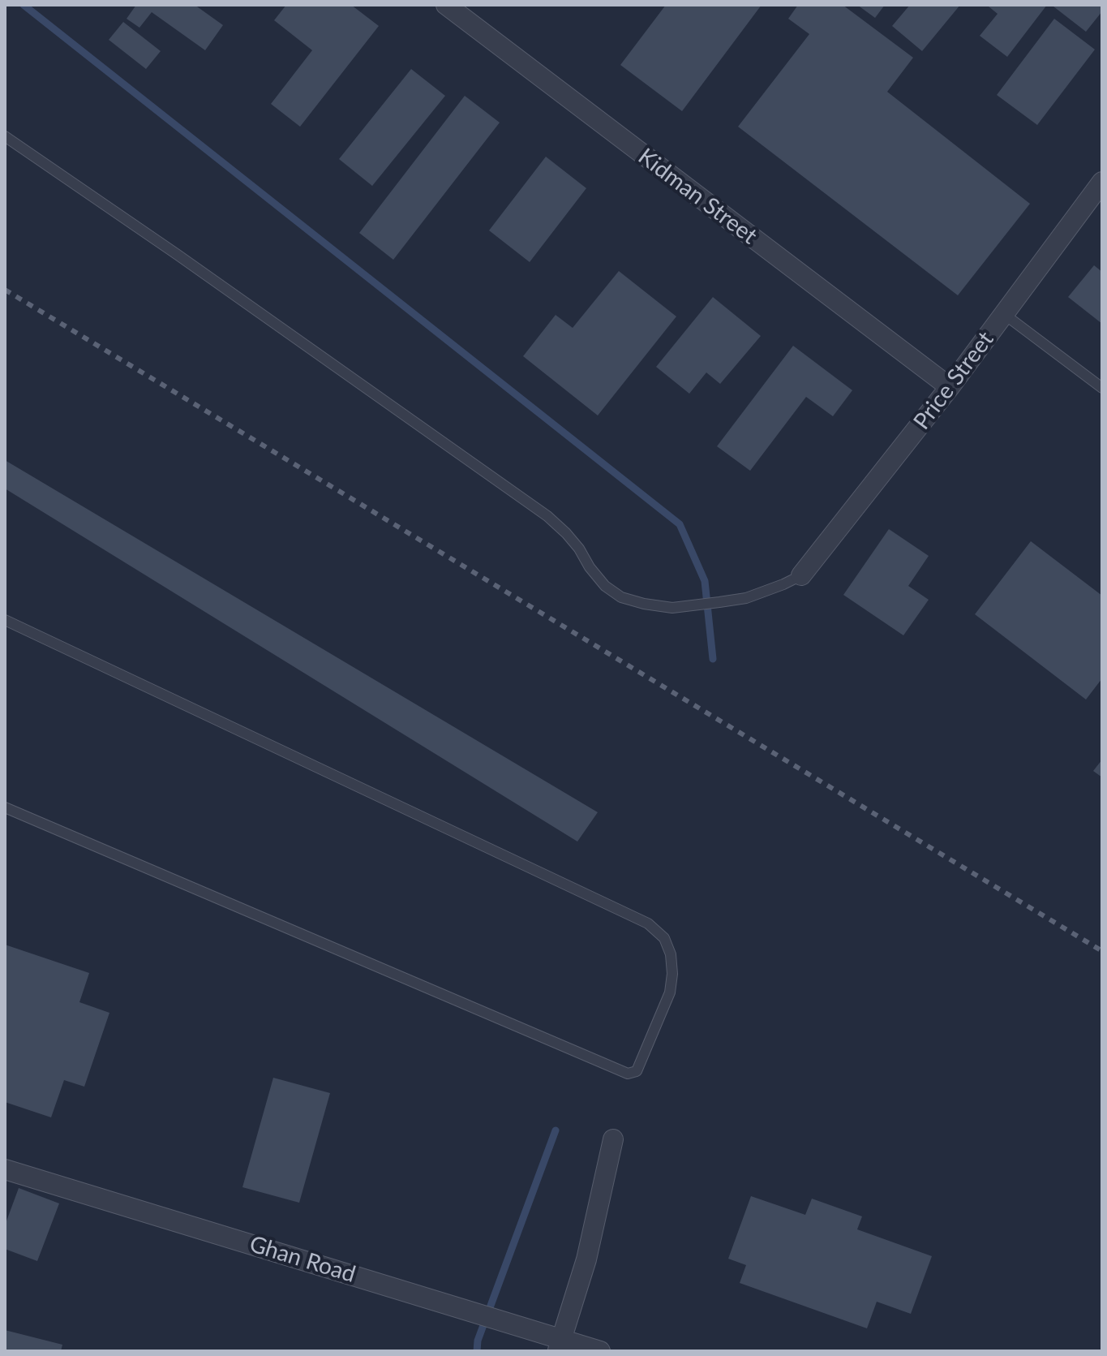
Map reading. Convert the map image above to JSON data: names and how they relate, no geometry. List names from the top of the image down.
{
  "streets": {
    "street": ["Kidman Street", "Price Street", "Ghan Road"]
  },
  "crossings": [
    ["Kidman Street", "Price Street"]
  ]
}
